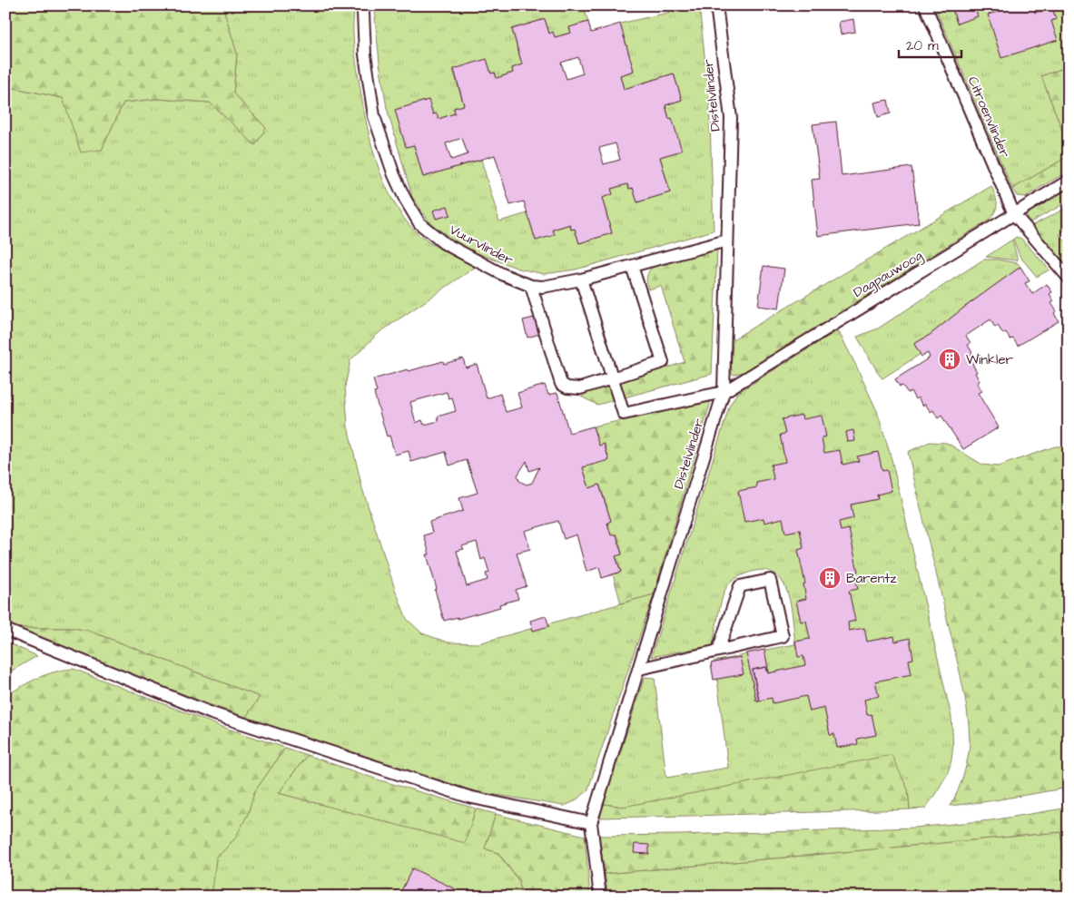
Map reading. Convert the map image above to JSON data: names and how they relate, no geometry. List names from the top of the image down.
{
  "streets": {
    "lane": [
      "Distelvlinder",
      "Citroenvlinder",
      "Vuurvlinder",
      "Dagpauwoog"
    ]
  },
  "crossings": [
    ["Distelvlinder", "Vuurvlinder"],
    ["Distelvlinder", "Dagpauwoog"],
    ["Citroenvlinder", "Dagpauwoog"]
  ],
  "places": {
    "building": ["Winkler", "Barentz"]
  },
  "scale_bar": "20 m"
}
